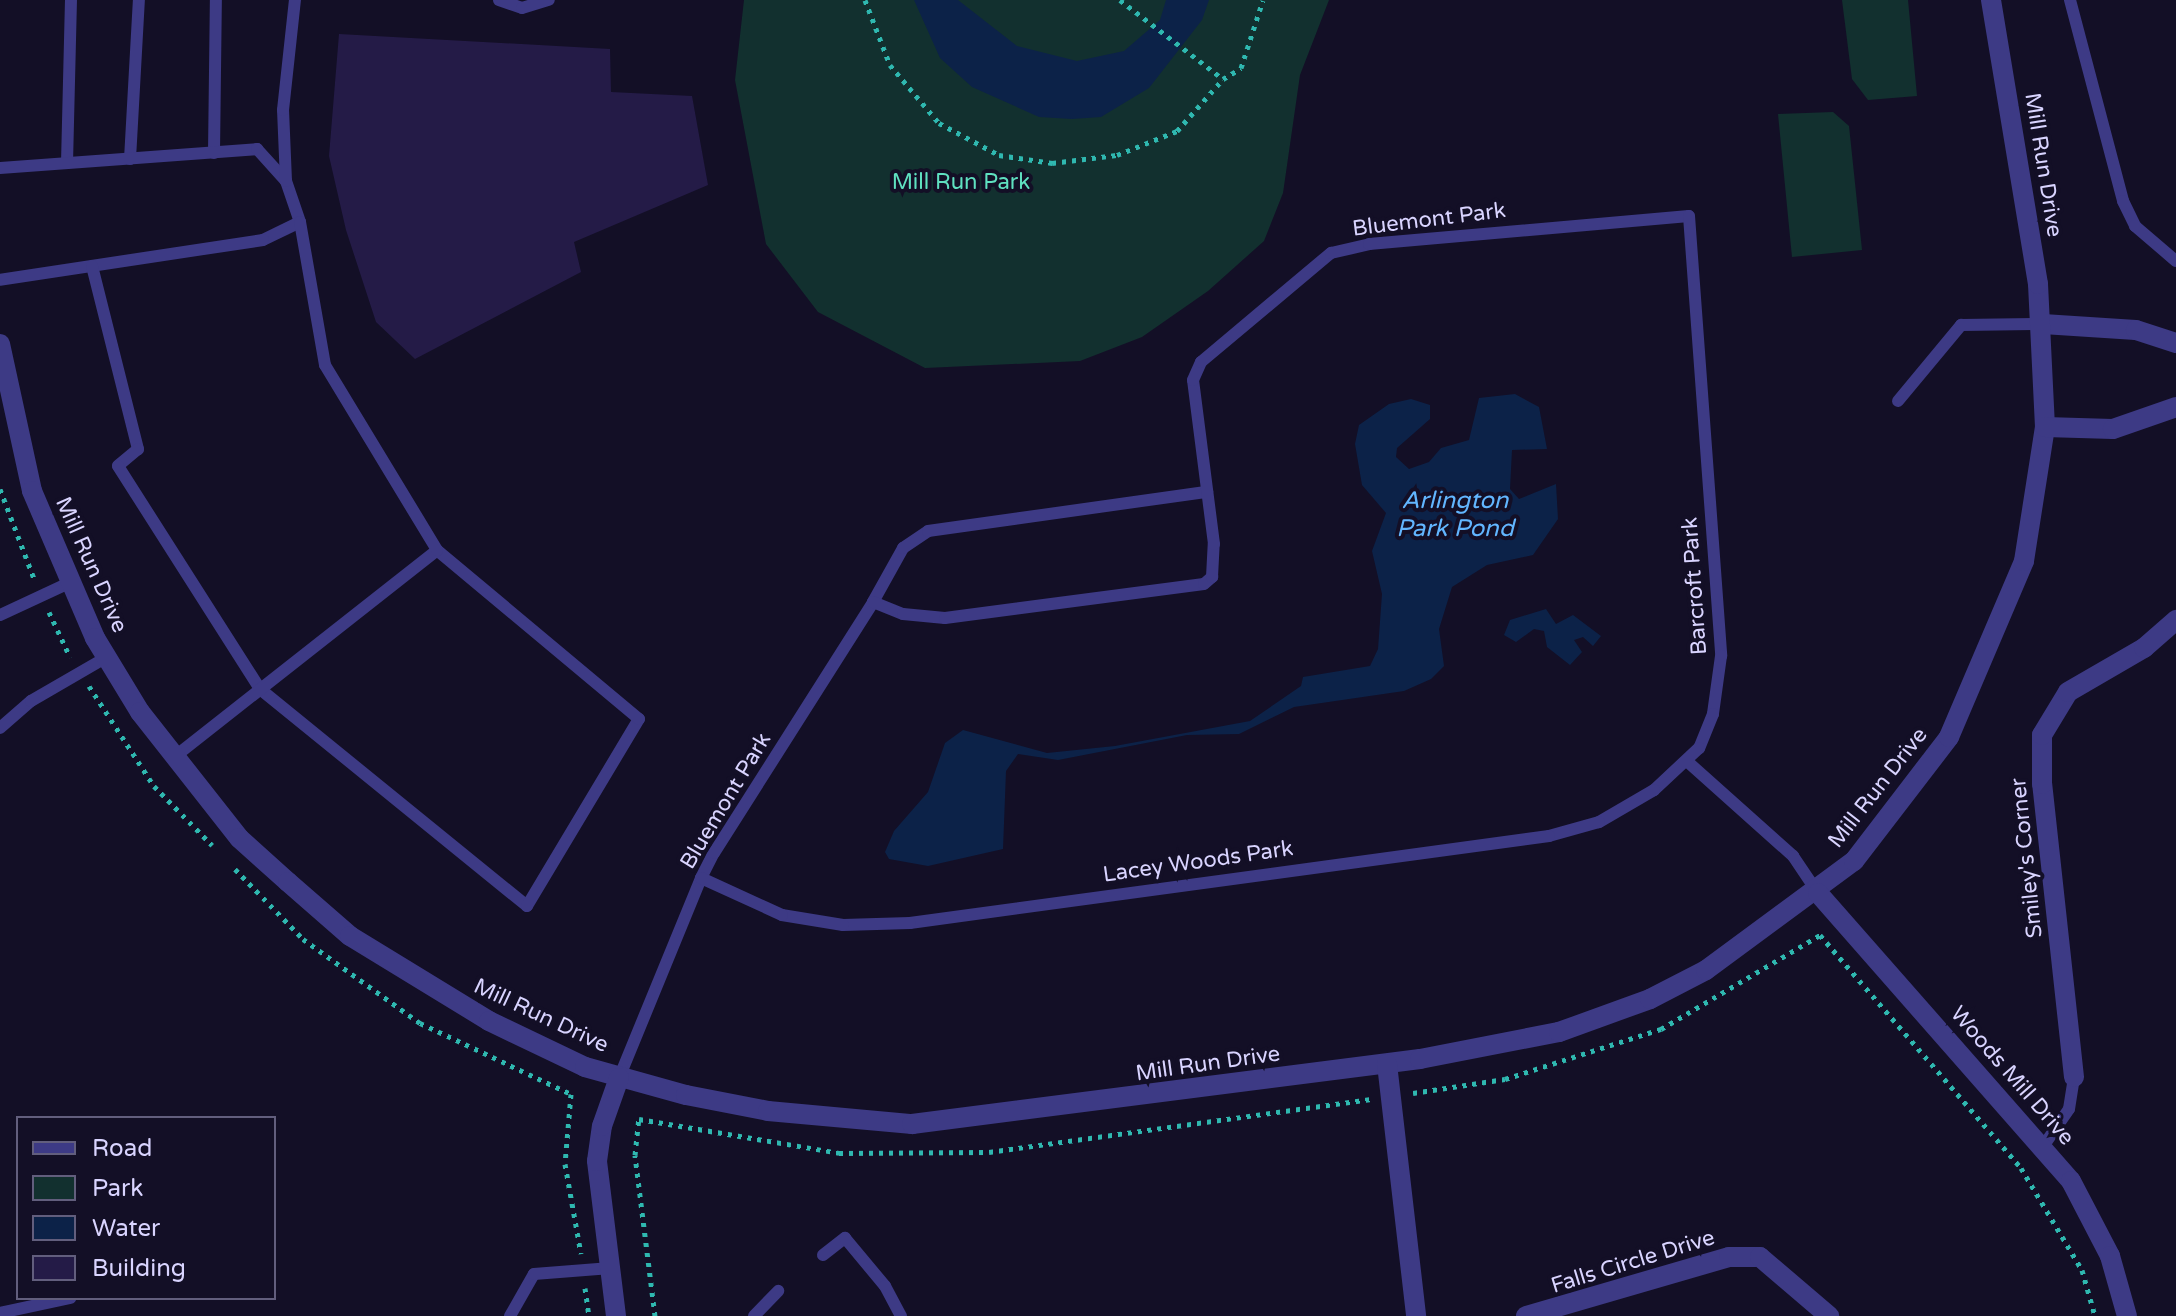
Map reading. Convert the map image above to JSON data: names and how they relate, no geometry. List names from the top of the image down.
{
  "streets": {
    "street": [
      "Mill Run Drive",
      "Smiley's Corner",
      "Woods Mill Drive",
      "Falls Circle Drive"
    ],
    "lane": ["Bluemont Park", "Barcroft Park", "Lacey Woods Park"]
  },
  "crossings": [
    ["Mill Run Drive", "Bluemont Park"],
    ["Mill Run Drive", "Woods Mill Drive"],
    ["Bluemont Park", "Barcroft Park"],
    ["Bluemont Park", "Lacey Woods Park"],
    ["Barcroft Park", "Lacey Woods Park"],
    ["Smiley's Corner", "Woods Mill Drive"]
  ],
  "water": ["Arlington Park Pond"],
  "parks": ["Mill Run Park"],
  "legend": [
    "Road",
    "Park",
    "Water",
    "Building"
  ]
}
